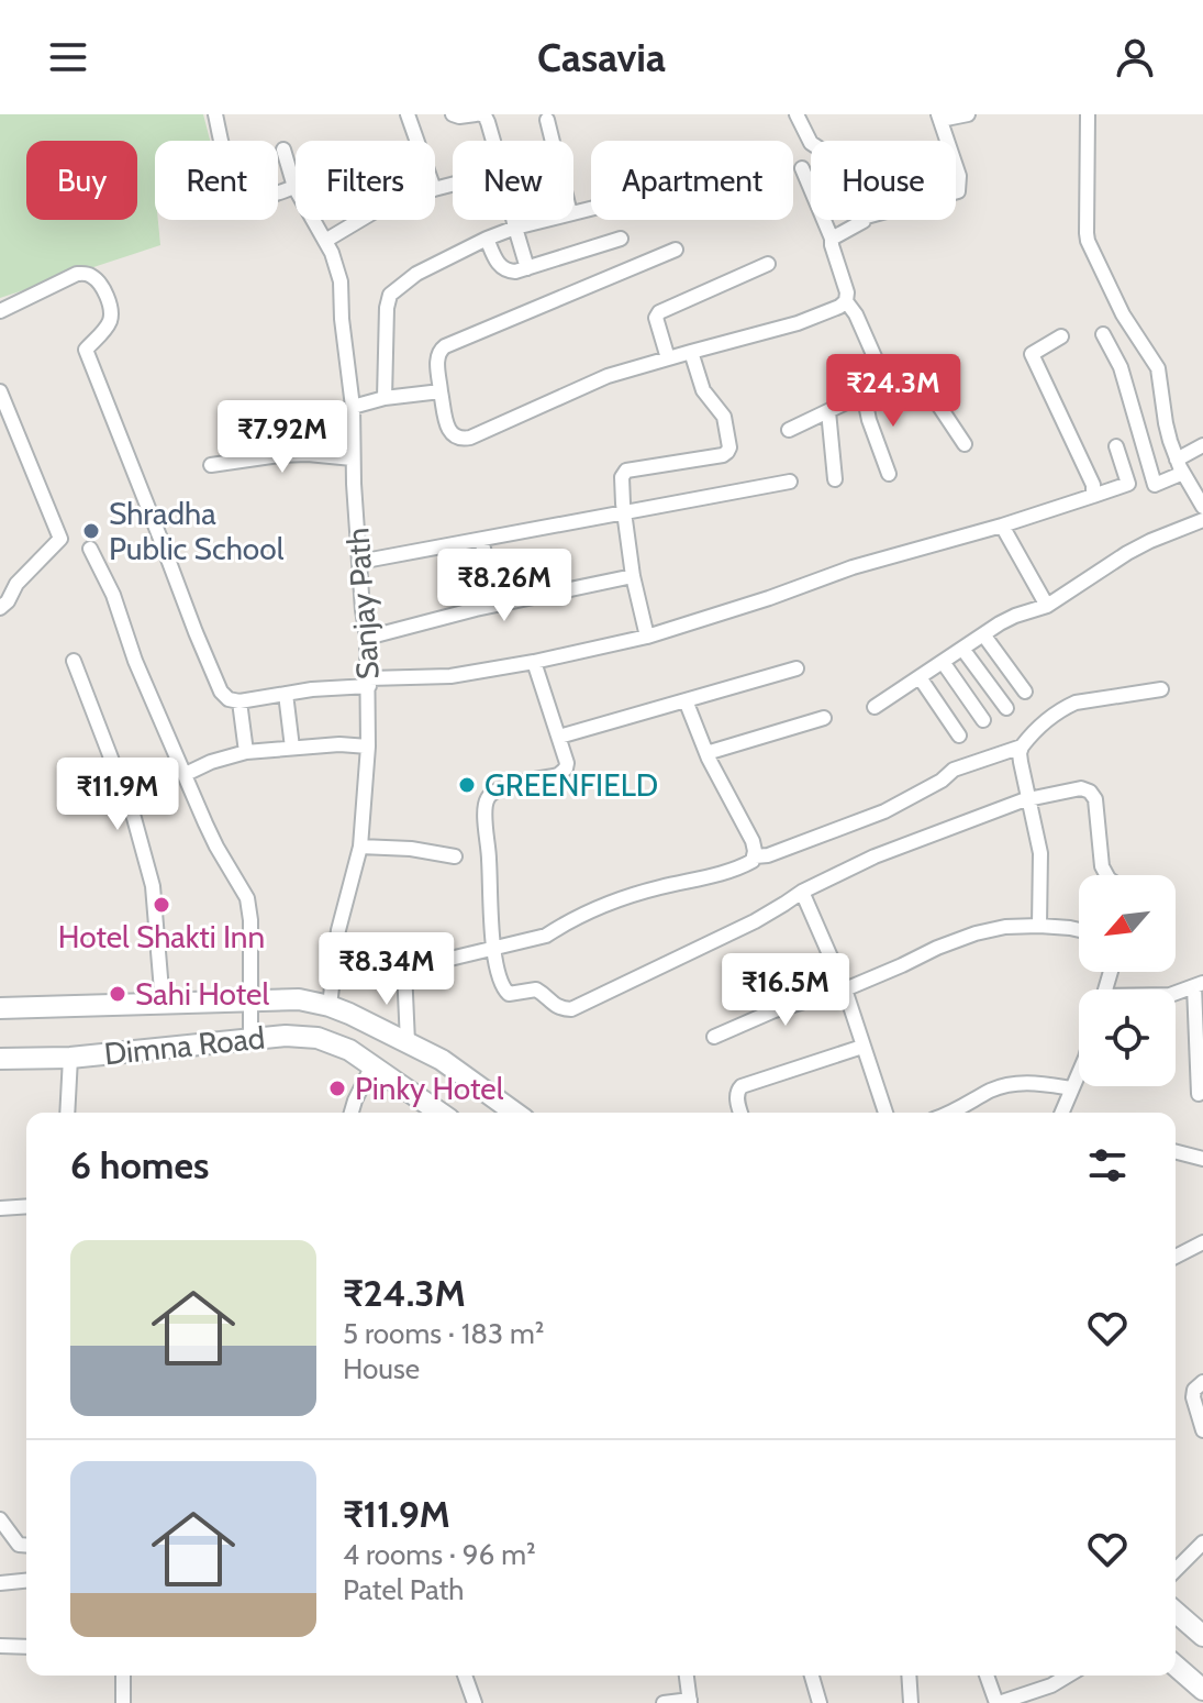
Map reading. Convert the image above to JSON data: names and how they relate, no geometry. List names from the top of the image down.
{
  "streets": {
    "street": ["Sanjay Path", "Dimna Road"]
  },
  "places": [
    "Shradha Public School",
    "GREENFIELD",
    "Hotel Shakti Inn",
    "Sahi Hotel",
    "Pinky Hotel"
  ],
  "north": "bottom left",
  "page": {
    "header": "Casavia",
    "chip": [
      "Buy",
      "Rent",
      "Filters",
      "New",
      "Apartment",
      "House"
    ],
    "price": [
      "₹24.3M",
      "₹7.92M",
      "₹8.26M",
      "₹11.9M",
      "₹8.34M",
      "₹16.5M"
    ],
    "heading": "6 homes",
    "list": [
      {
        "name": "₹24.3M",
        "note": "5 rooms · 183 m² · House"
      },
      {
        "name": "₹11.9M",
        "note": "4 rooms · 96 m² · Patel Path"
      }
    ]
  }
}
